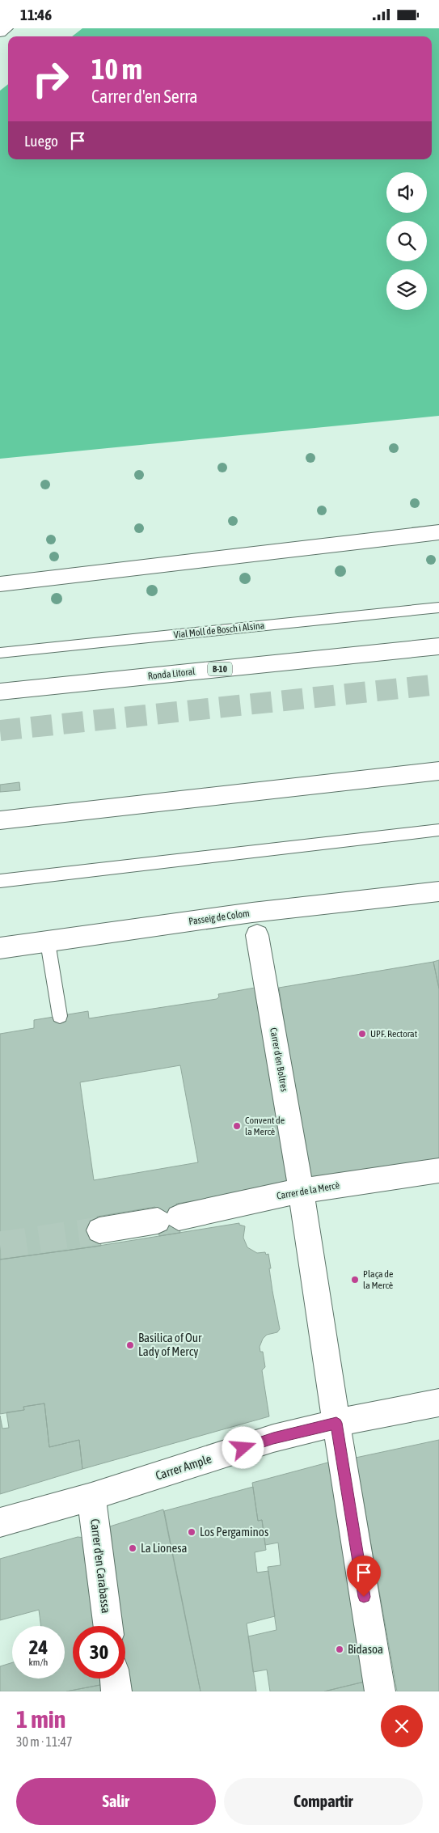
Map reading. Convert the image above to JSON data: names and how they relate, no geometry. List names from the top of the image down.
{
  "streets": {
    "main road": [
      "B-10",
      "Ronda Litoral",
      "Passeig de Colom",
      "Carrer d'en Boltres",
      "Carrer de la Mercè",
      "Carrer Ample",
      "Carrer d'en Carabassa"
    ],
    "lane": ["Vial Moll de Bosch i Alsina"]
  },
  "crossings": [
    ["Carrer d'en Boltres", "Carrer de la Mercè"],
    ["Carrer d'en Boltres", "Carrer Ample"],
    ["Carrer Ample", "Carrer d'en Carabassa"]
  ],
  "places": [
    "UPF. Rectorat",
    "Convent de la Mercè",
    "Plaça de la Mercè",
    "Basilica of Our Lady of Mercy",
    "Los Pergaminos",
    "La Lionesa",
    "Bidasoa"
  ],
  "page": {
    "status": "11:46",
    "turn": ["10 m", "Carrer d'en Serra"],
    "then": "Luego",
    "speed": "24 km/h",
    "limit": "30",
    "heading": ["1 min", "30 m · 11:47"],
    "buttons": ["Salir", "Compartir"]
  }
}
